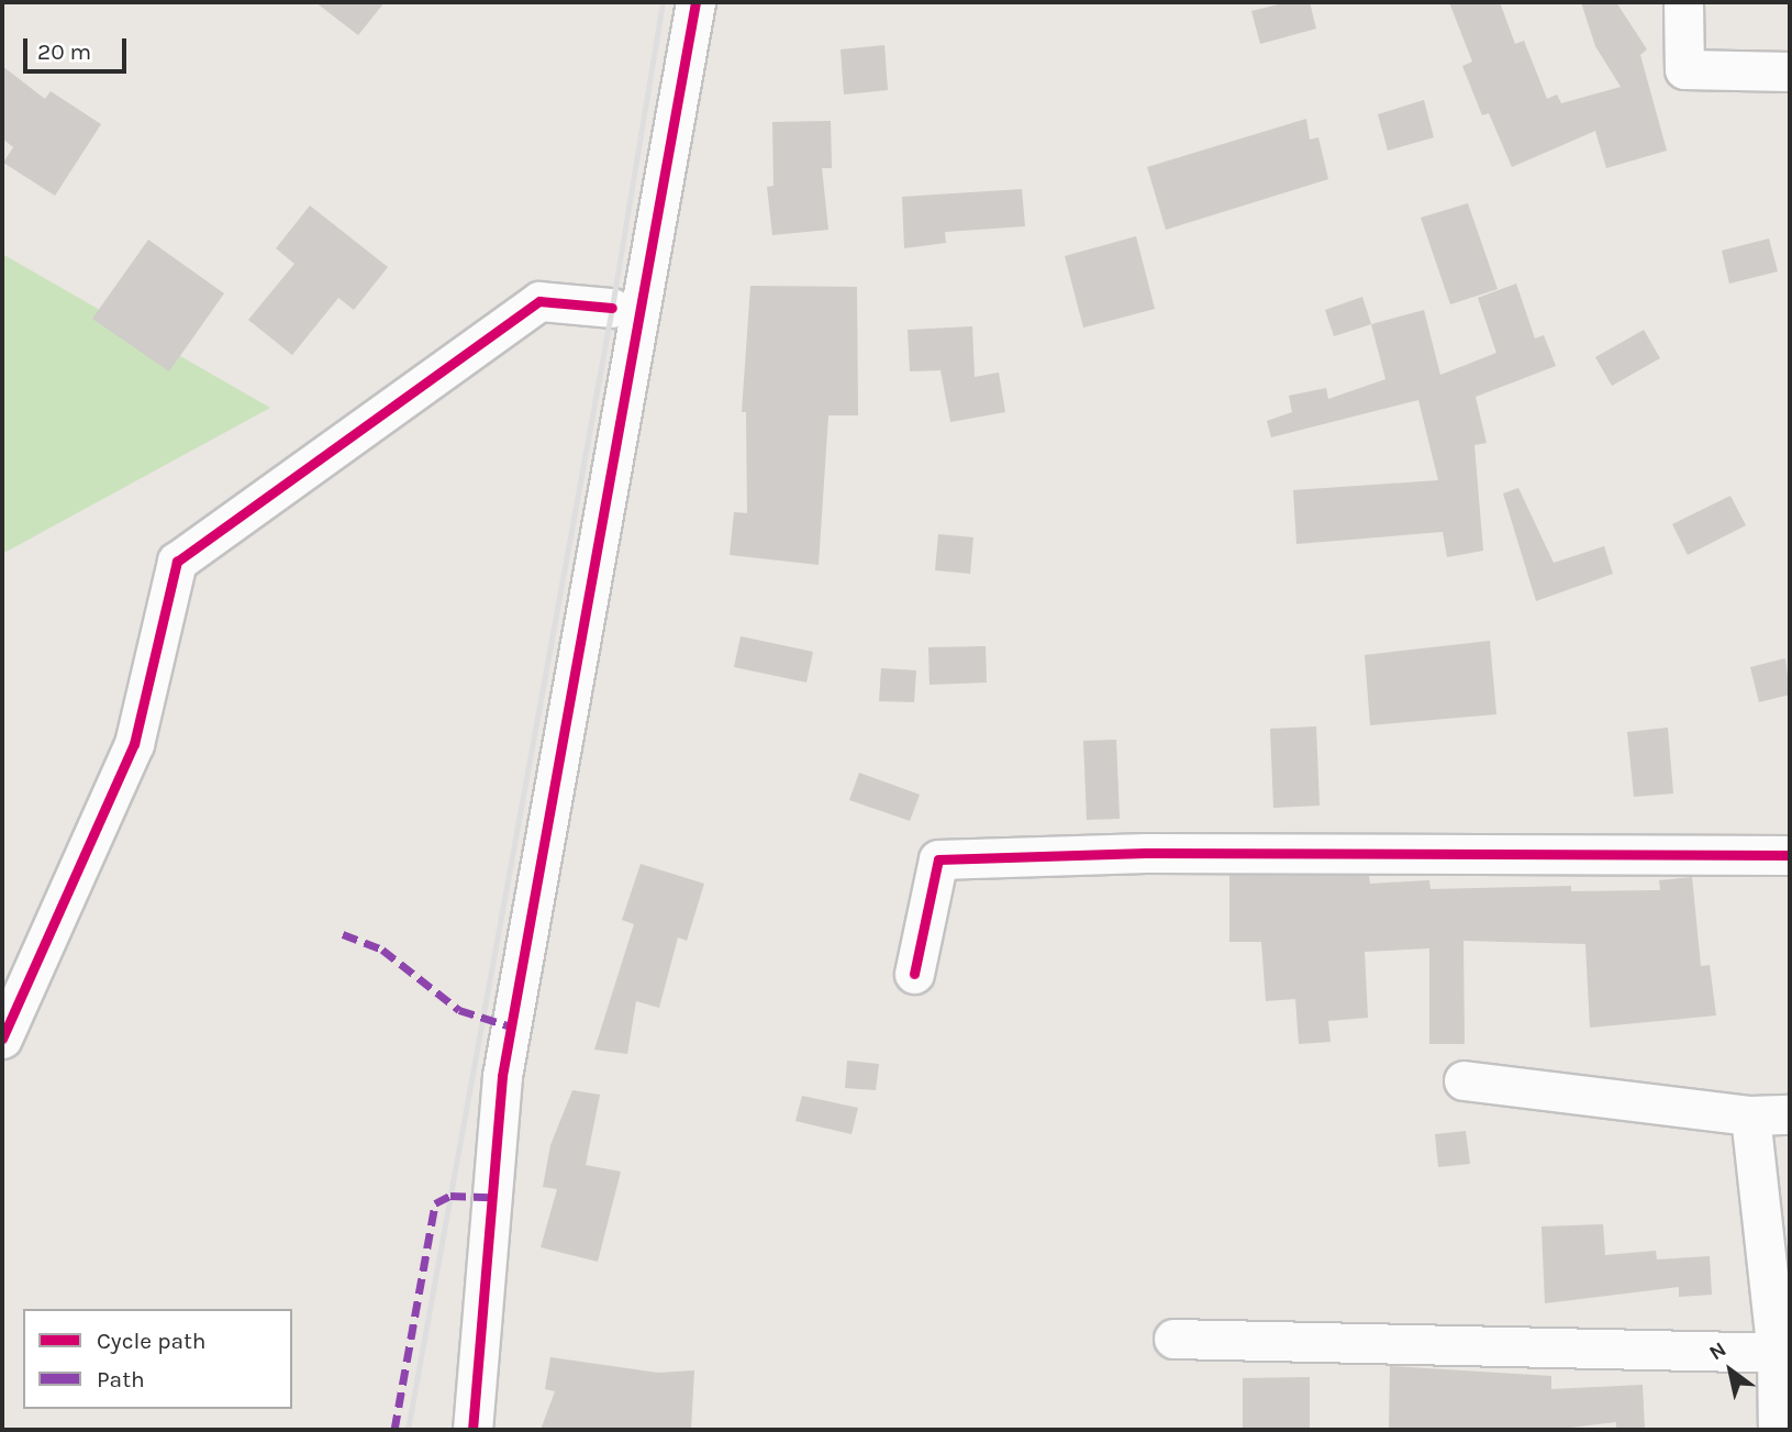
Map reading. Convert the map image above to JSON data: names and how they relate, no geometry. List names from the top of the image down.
{
  "legend": ["Cycle path", "Path"],
  "scale_bar": "20 m",
  "north": "top left"
}
